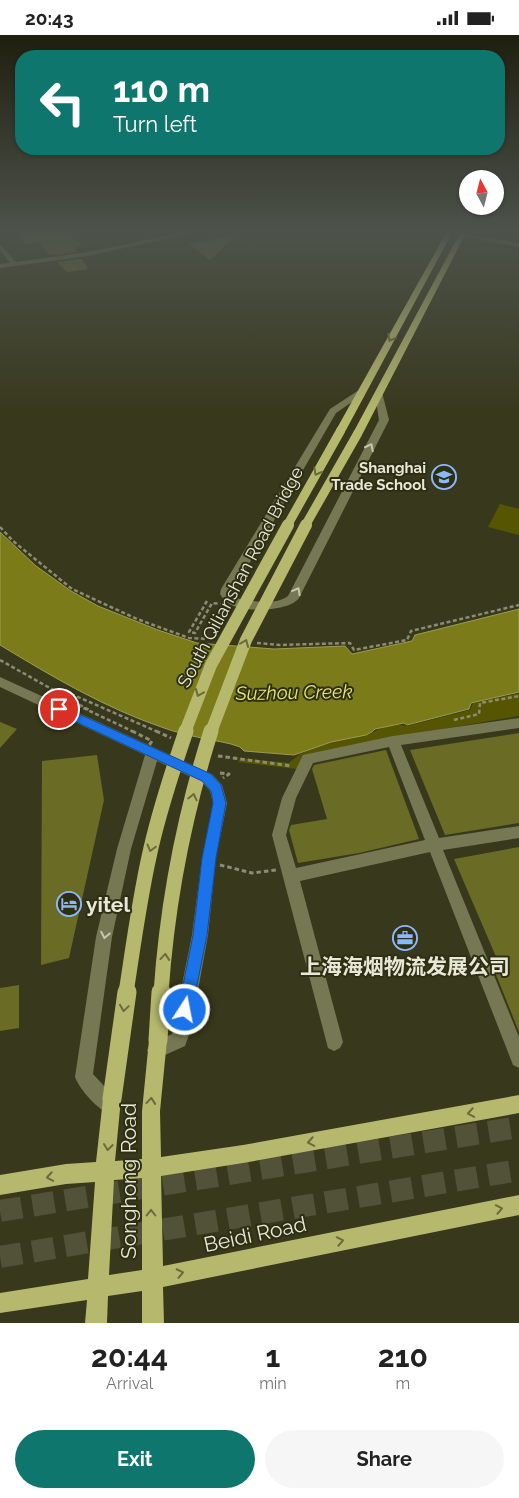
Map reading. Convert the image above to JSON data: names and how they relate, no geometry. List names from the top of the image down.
{
  "streets": {
    "main road": ["South Qilianshan Road Bridge", "Songhong Road", "Beidi Road"]
  },
  "crossings": [
    ["South Qilianshan Road Bridge", "Songhong Road"],
    ["Songhong Road", "Beidi Road"]
  ],
  "water": ["Suzhou Creek"],
  "places": {
    "school or university": ["Shanghai Trade School"],
    "hotel": ["yitel"],
    "office": ["上海海烟物流发展公司"]
  },
  "north": "top",
  "page": {
    "status": "20:43",
    "turn": ["110 m", "Turn left"],
    "eta": [
      "20:44",
      "Arrival",
      "1",
      "min",
      "210",
      "m"
    ],
    "buttons": ["Exit", "Share"]
  }
}
